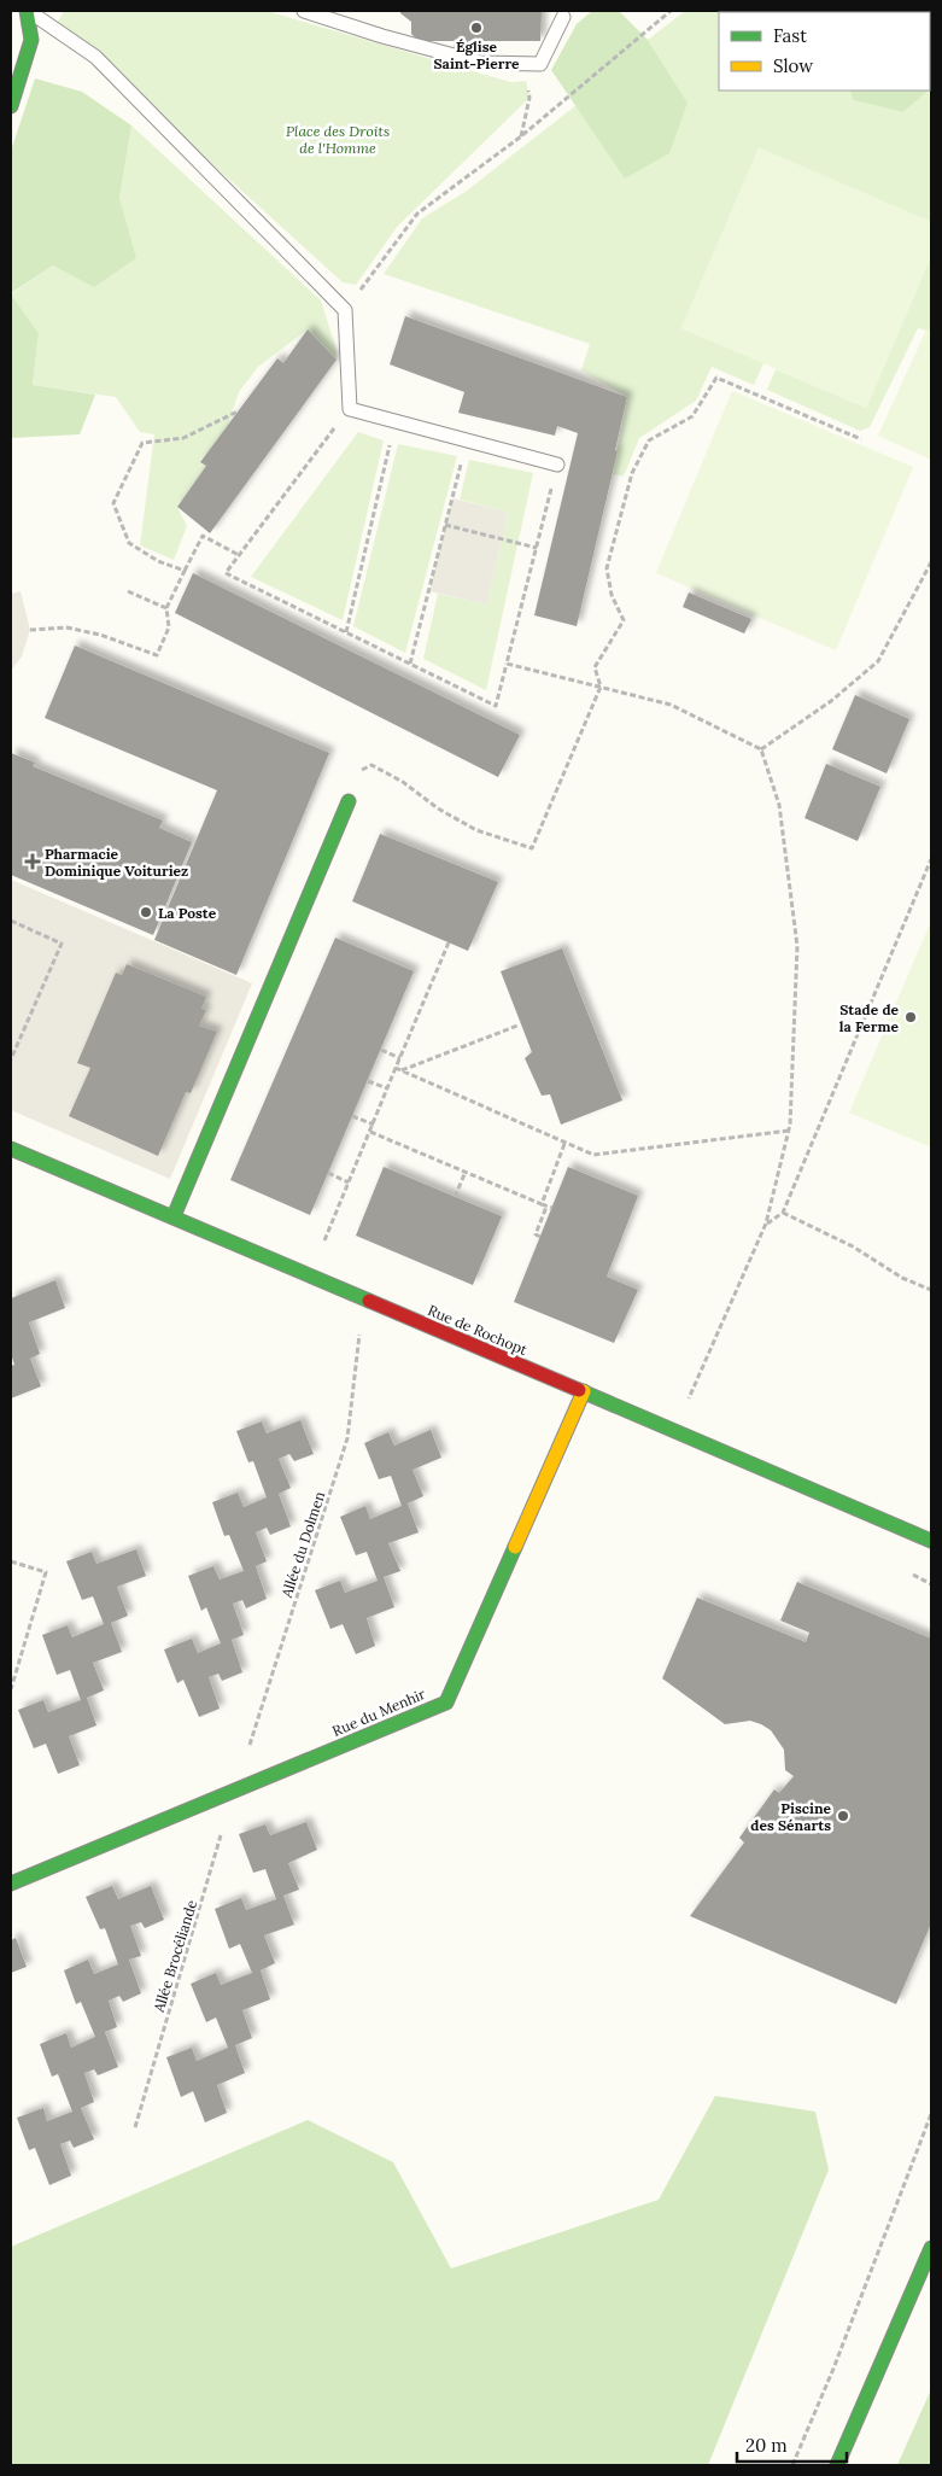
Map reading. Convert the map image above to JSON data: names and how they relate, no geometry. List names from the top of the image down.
{
  "streets": {
    "street": ["Rue de Rochopt", "Rue du Menhir"],
    "path": ["Allée du Dolmen", "Allée Brocéliande"]
  },
  "crossings": [
    ["Rue de Rochopt", "Allée du Dolmen"],
    ["Rue de Rochopt", "Rue du Menhir"],
    ["Rue du Menhir", "Allée Brocéliande"]
  ],
  "parks": ["Place des Droits de l'Homme"],
  "places": {
    "other": [
      "Église Saint-Pierre",
      "La Poste",
      "Stade de la Ferme",
      "Piscine des Sénarts"
    ],
    "health": ["Pharmacie Dominique Voituriez"]
  },
  "legend": ["Fast", "Slow"],
  "scale_bar": "20 m"
}
